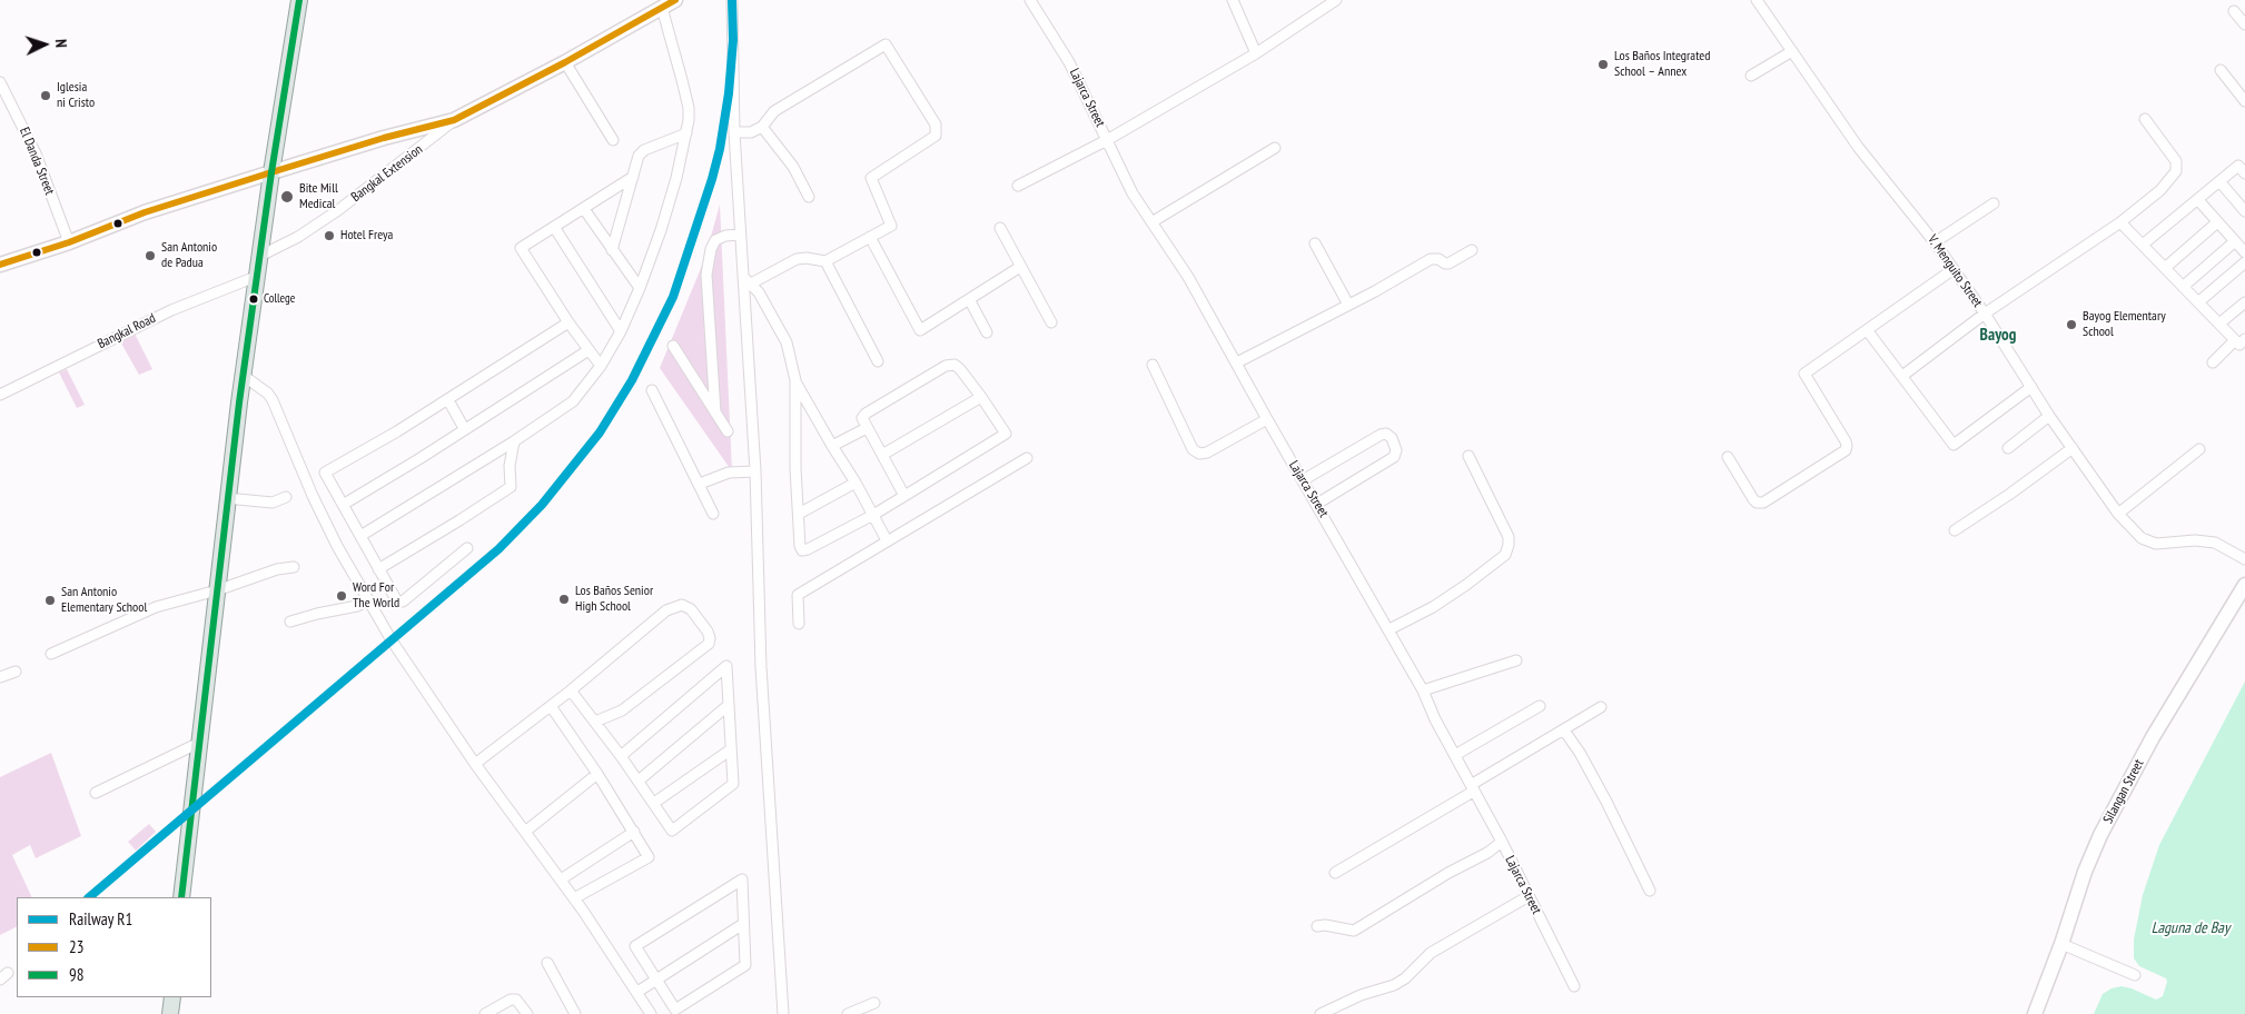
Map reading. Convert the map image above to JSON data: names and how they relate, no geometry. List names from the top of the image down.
{
  "streets": {
    "street": [
      "Lajarca Street",
      "El Danda Street",
      "Bangkal Extension",
      "V. Menguito Street",
      "Bangkal Road",
      "Silangan Street"
    ]
  },
  "districts": ["Bayog"],
  "water": ["Laguna de Bay"],
  "places": [
    "Los Baños Integrated School – Annex",
    "Iglesia ni Cristo",
    "Bite Mill Medical",
    "Hotel Freya",
    "San Antonio de Padua",
    "College",
    "Bayog Elementary School",
    "Word For The World",
    "Los Baños Senior High School",
    "San Antonio Elementary School"
  ],
  "lines": ["rail line R1", "transit line 23", "transit line 98"],
  "legend": ["Railway R1", "23", "98"],
  "north": "right"
}
